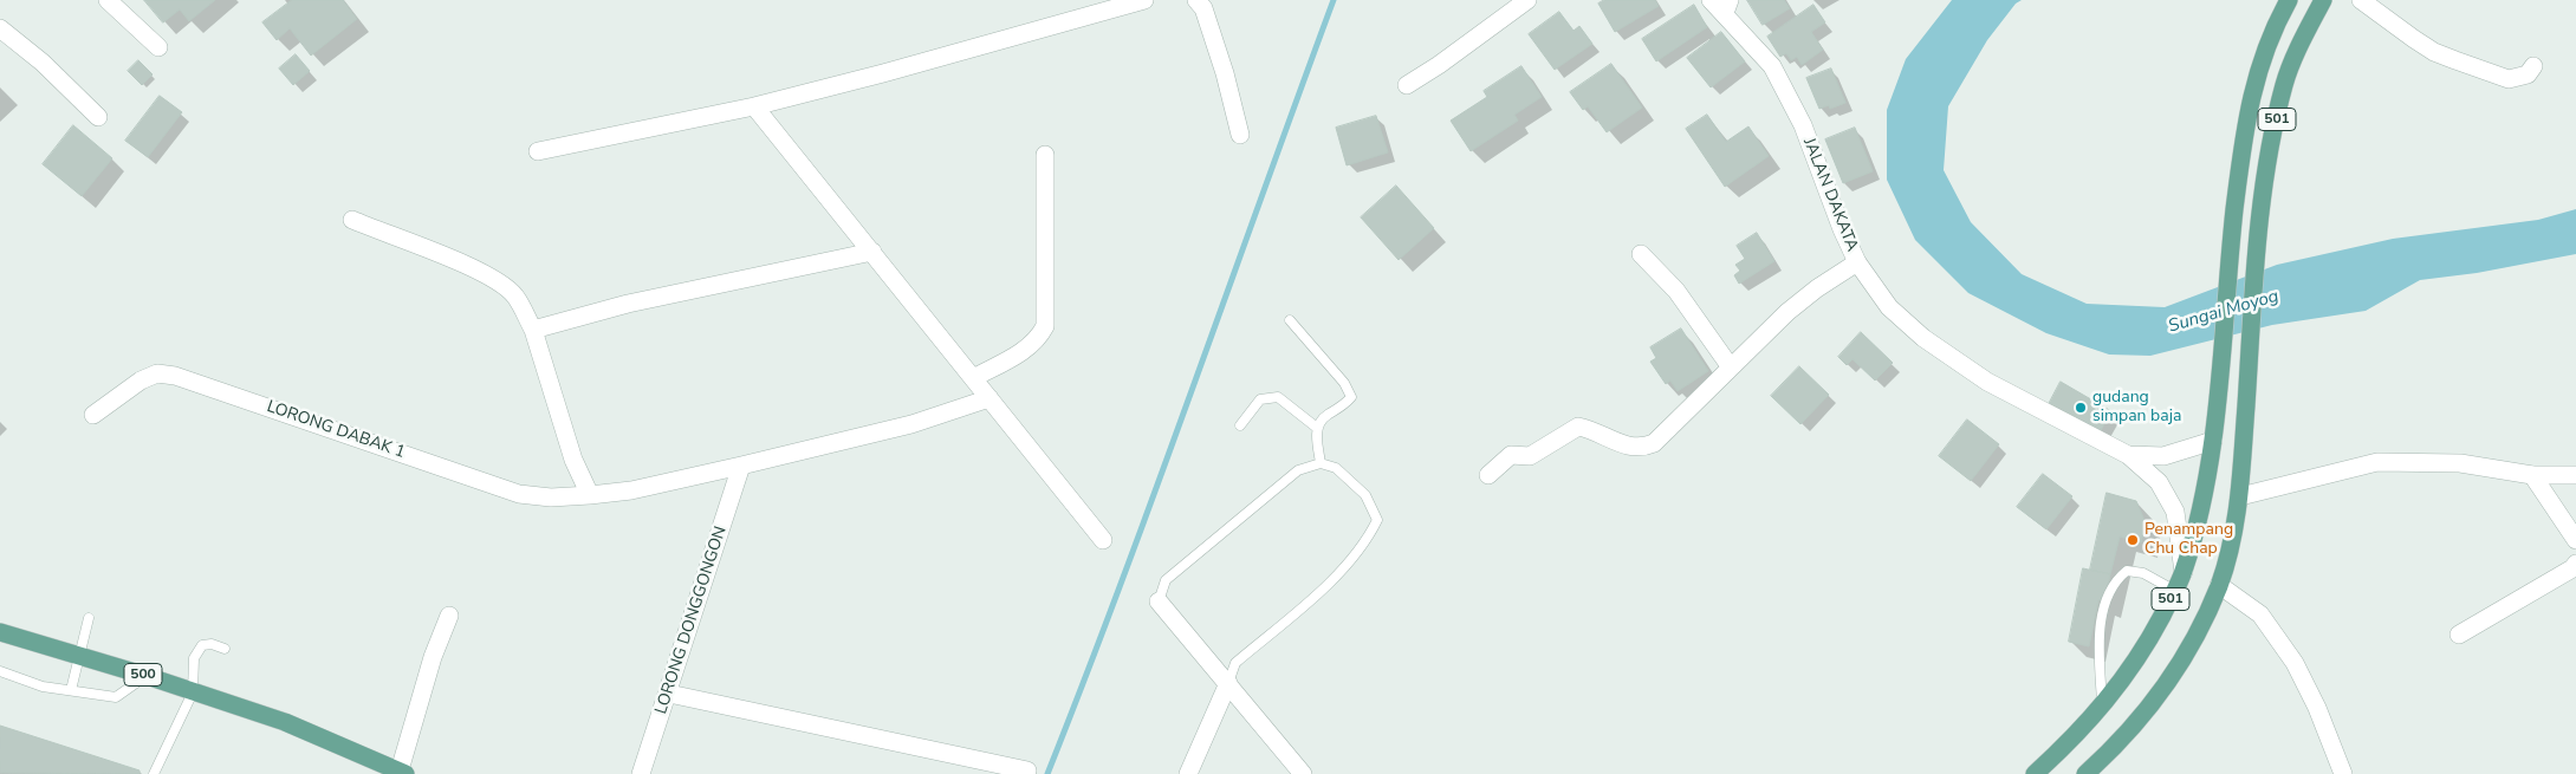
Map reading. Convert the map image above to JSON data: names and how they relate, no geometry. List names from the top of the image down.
{
  "streets": {
    "main road": ["501", "500"],
    "street": ["JALAN DAKATA", "LORONG DABAK 1", "LORONG DONGGONGON"]
  },
  "crossings": [
    ["501", "JALAN DAKATA"],
    ["LORONG DABAK 1", "LORONG DONGGONGON"]
  ],
  "water": ["Sungai Moyog"],
  "places": ["gudang simpan baja", "Penampang Chu Chap"]
}
